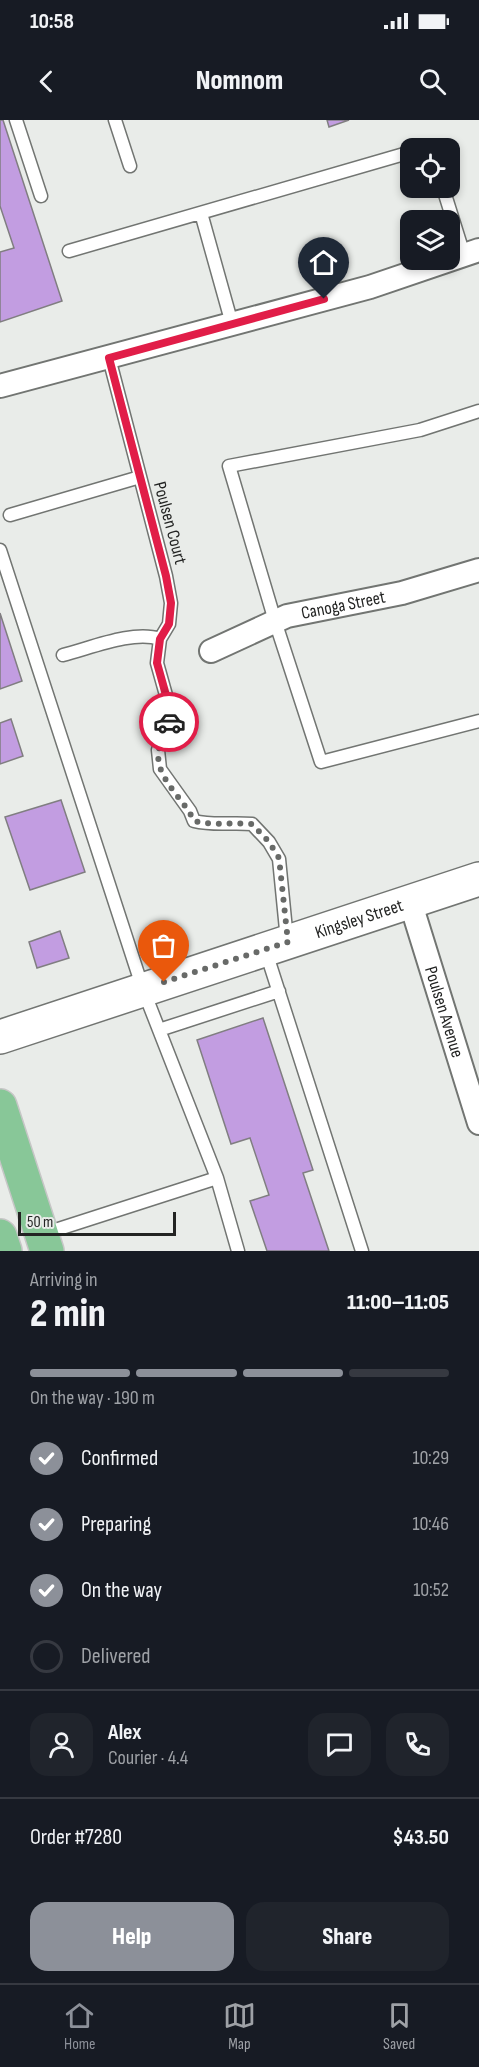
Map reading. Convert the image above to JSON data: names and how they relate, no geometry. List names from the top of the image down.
{
  "streets": {
    "main road": ["Kingsley Street"],
    "street": ["Canoga Street", "Poulsen Avenue"],
    "lane": ["Poulsen Court"]
  },
  "crossings": [
    ["Poulsen Court", "Kingsley Street"],
    ["Kingsley Street", "Poulsen Avenue"]
  ],
  "scale_bar": "50 m",
  "page": {
    "status": "10:58",
    "header": "Nomnom",
    "scale": "50 m",
    "heading": ["2 min", "Arriving in", "11:00–11:05"],
    "panel": [
      "Alex",
      "Courier · 4.4",
      "Order #7280",
      "$43.50"
    ],
    "bar": "On the way · 190 m",
    "list": [
      ["Confirmed", "10:29"],
      ["Preparing", "10:46"],
      ["On the way", "10:52"],
      "Delivered"
    ],
    "buttons": ["Help", "Share"],
    "tabs": ["Home", "Map", "Saved"]
  }
}
